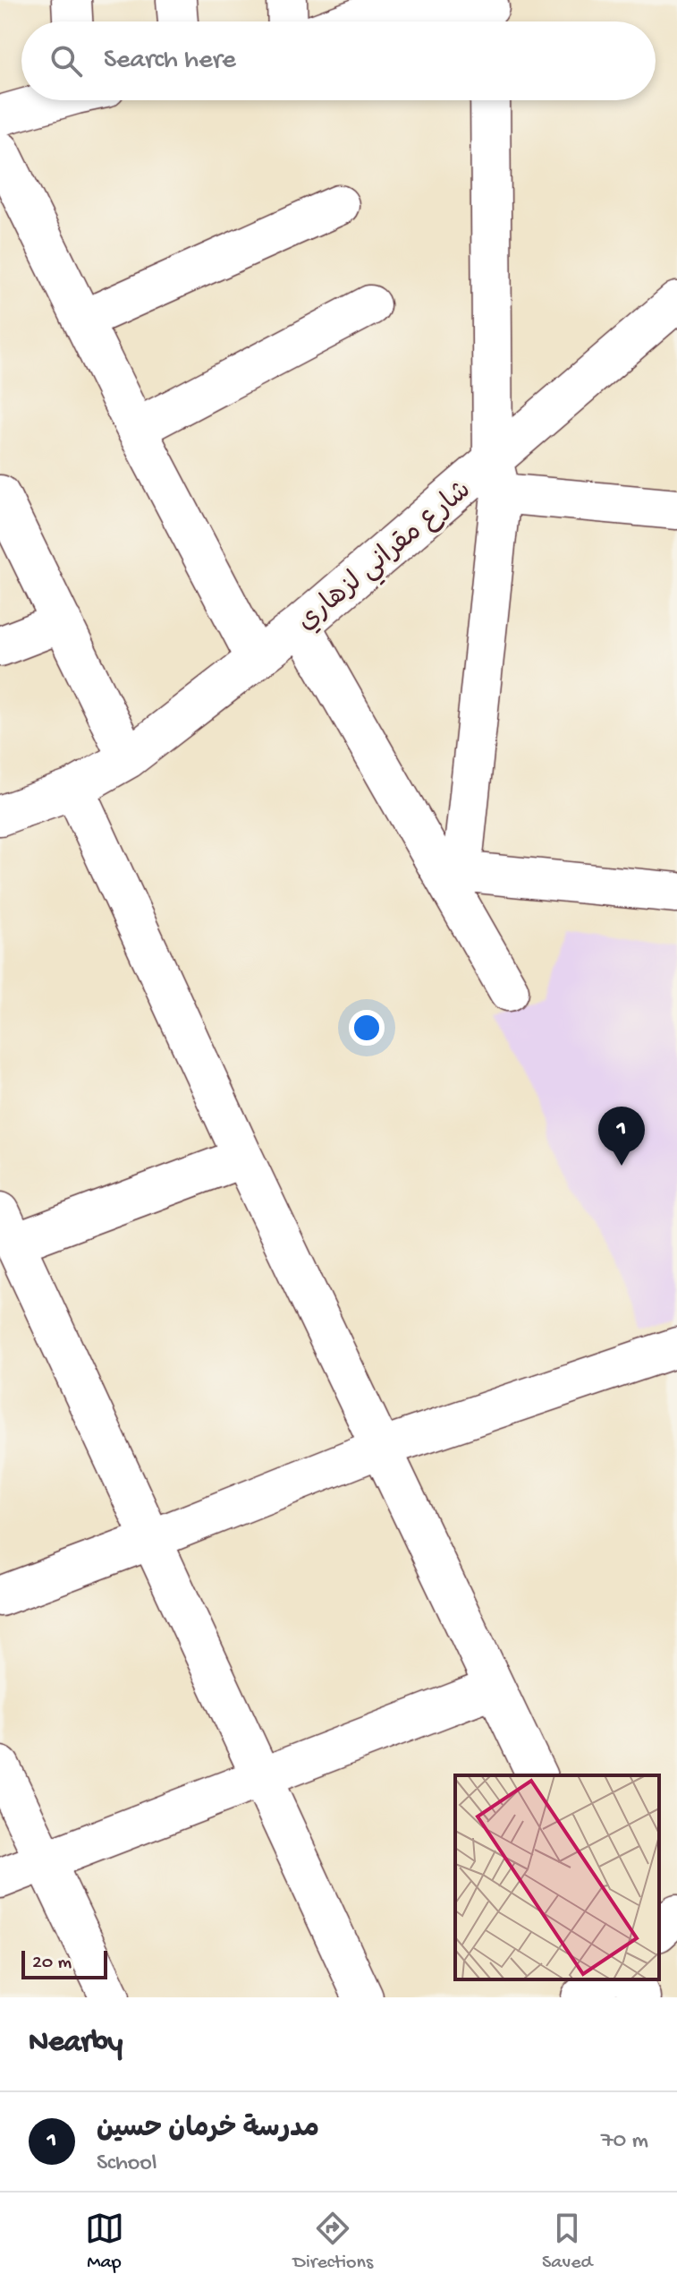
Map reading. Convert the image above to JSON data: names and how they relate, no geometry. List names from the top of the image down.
{
  "streets": {
    "street": ["شارع مقراني لزهاري"]
  },
  "scale_bar": "20 m",
  "page": {
    "search": "Search here",
    "pins": "1",
    "scale": "20 m",
    "heading": "Nearby",
    "list": [
      {
        "mark": "1",
        "name": "مدرسة خرمان حسين",
        "note": "School",
        "value": "70 m"
      }
    ],
    "nav": ["Map", "Directions", "Saved"]
  }
}
